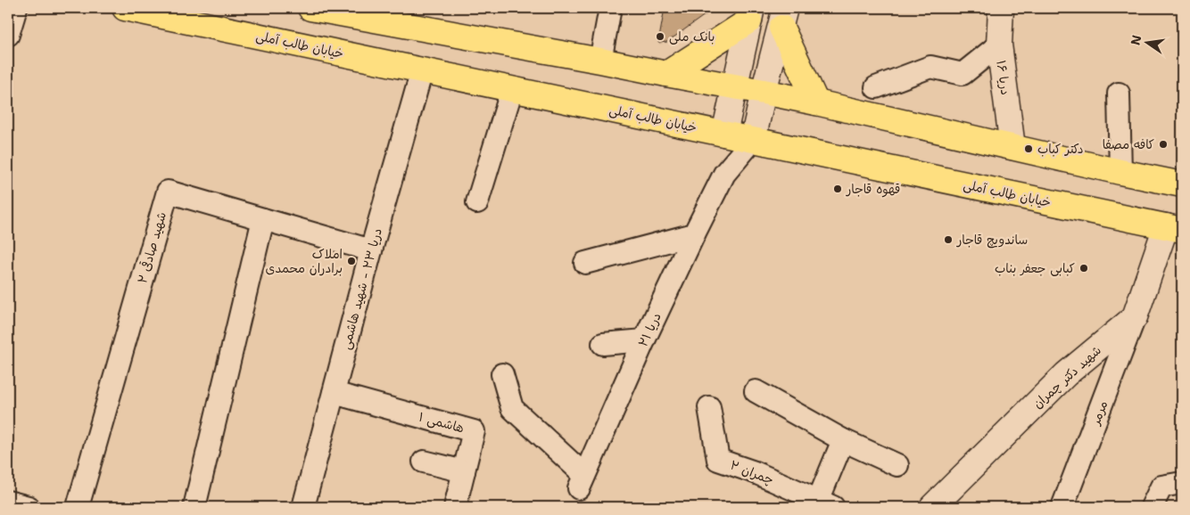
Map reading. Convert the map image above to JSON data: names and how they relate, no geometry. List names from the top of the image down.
{
  "streets": {
    "main road": ["خیابان طالب آملی"],
    "street": [
      "دریا ۱۶",
      "شهید صادقی ۲",
      "دریا ۲۳ - شهید هاشمی",
      "دریا ۲۱",
      "شهید دکتر چمران",
      "مرمر",
      "هاشمی ۱",
      "چمران ۲"
    ]
  },
  "crossings": [
    ["خیابان طالب آملی", "دریا ۲۳ - شهید هاشمی"],
    ["خیابان طالب آملی", "دریا ۲۱"],
    ["شهید صادقی ۲", "دریا ۲۳ - شهید هاشمی"],
    ["دریا ۲۳ - شهید هاشمی", "هاشمی ۱"],
    ["شهید دکتر چمران", "مرمر"]
  ],
  "places": [
    "بانک ملی",
    "کافه مصفا",
    "دكتر كباب",
    "قهوه قاجار",
    "ساندویچ قاجار",
    "املاک برادران محمدی",
    "کبابی جعفر بناب"
  ],
  "north": "left"
}
